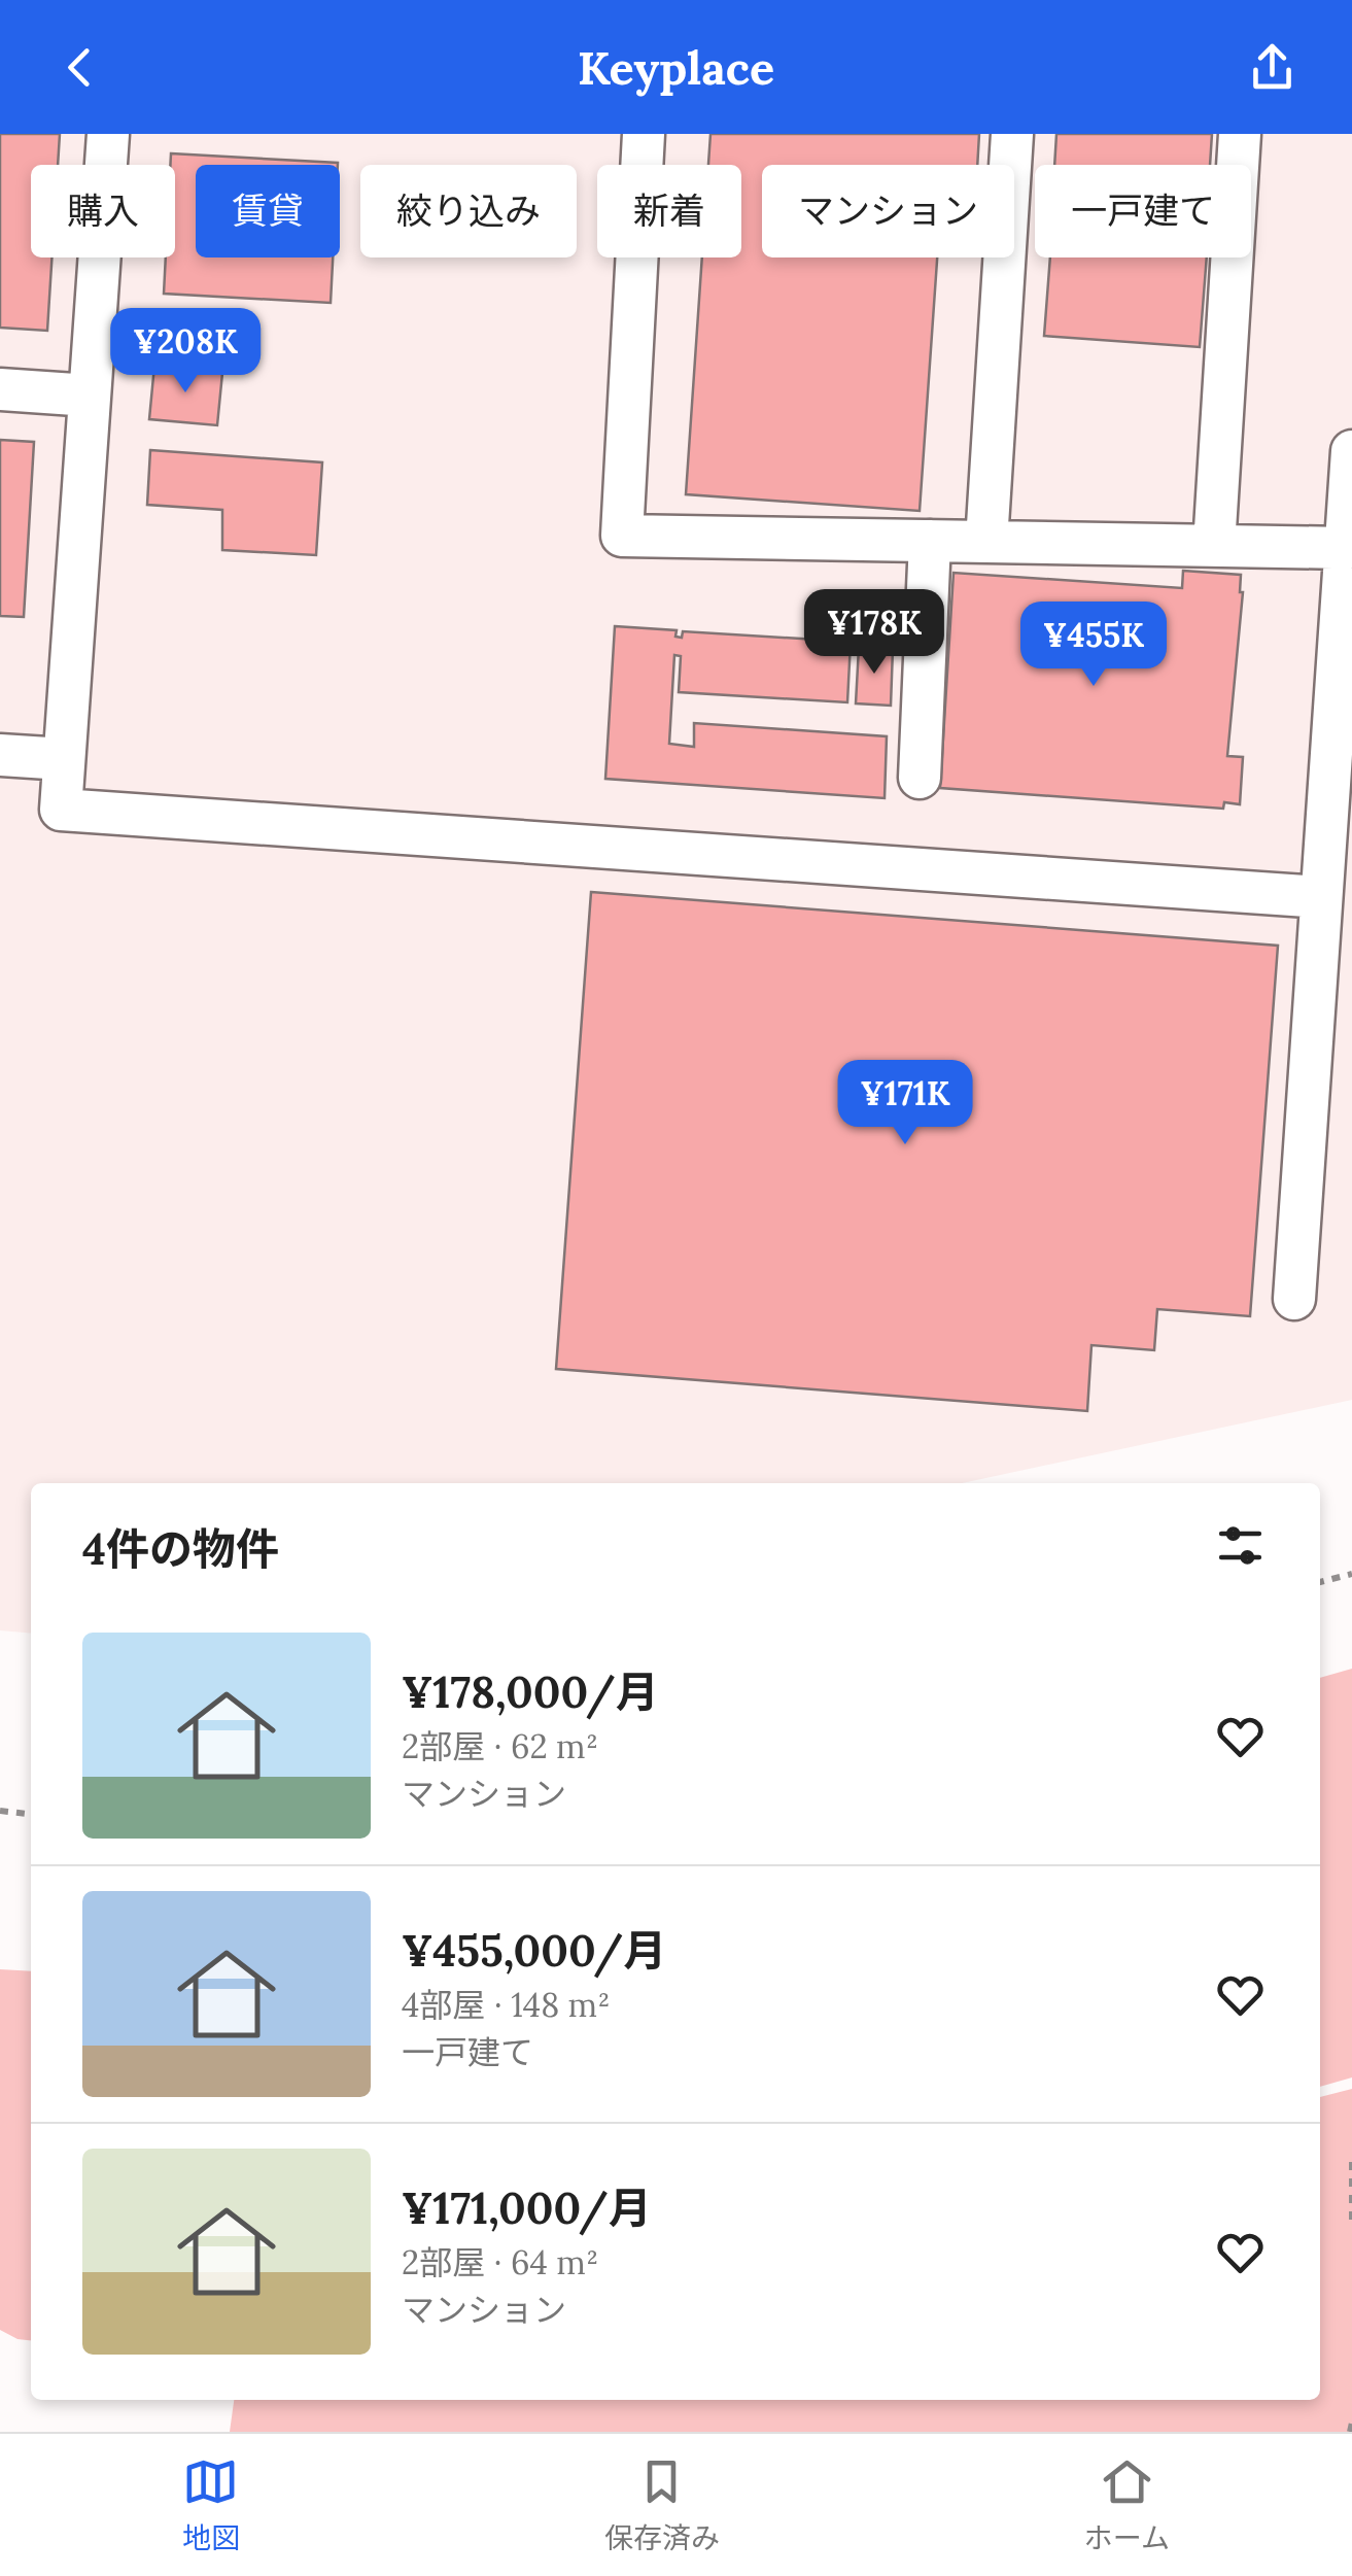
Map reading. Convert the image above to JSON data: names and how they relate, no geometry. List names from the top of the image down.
{
  "page": {
    "header": "Keyplace",
    "chip": [
      "購入",
      "賃貸",
      "絞り込み",
      "新着",
      "マンション",
      "一戸建て"
    ],
    "price": [
      "¥208K",
      "¥178K",
      "¥455K",
      "¥171K"
    ],
    "heading": "4件の物件",
    "list": [
      {
        "name": "¥178,000/月",
        "note": "2部屋 · 62 m² · マンション"
      },
      {
        "name": "¥455,000/月",
        "note": "4部屋 · 148 m² · 一戸建て"
      },
      {
        "name": "¥171,000/月",
        "note": "2部屋 · 64 m² · マンション"
      }
    ],
    "tabs": ["地図", "保存済み", "ホーム"]
  }
}
